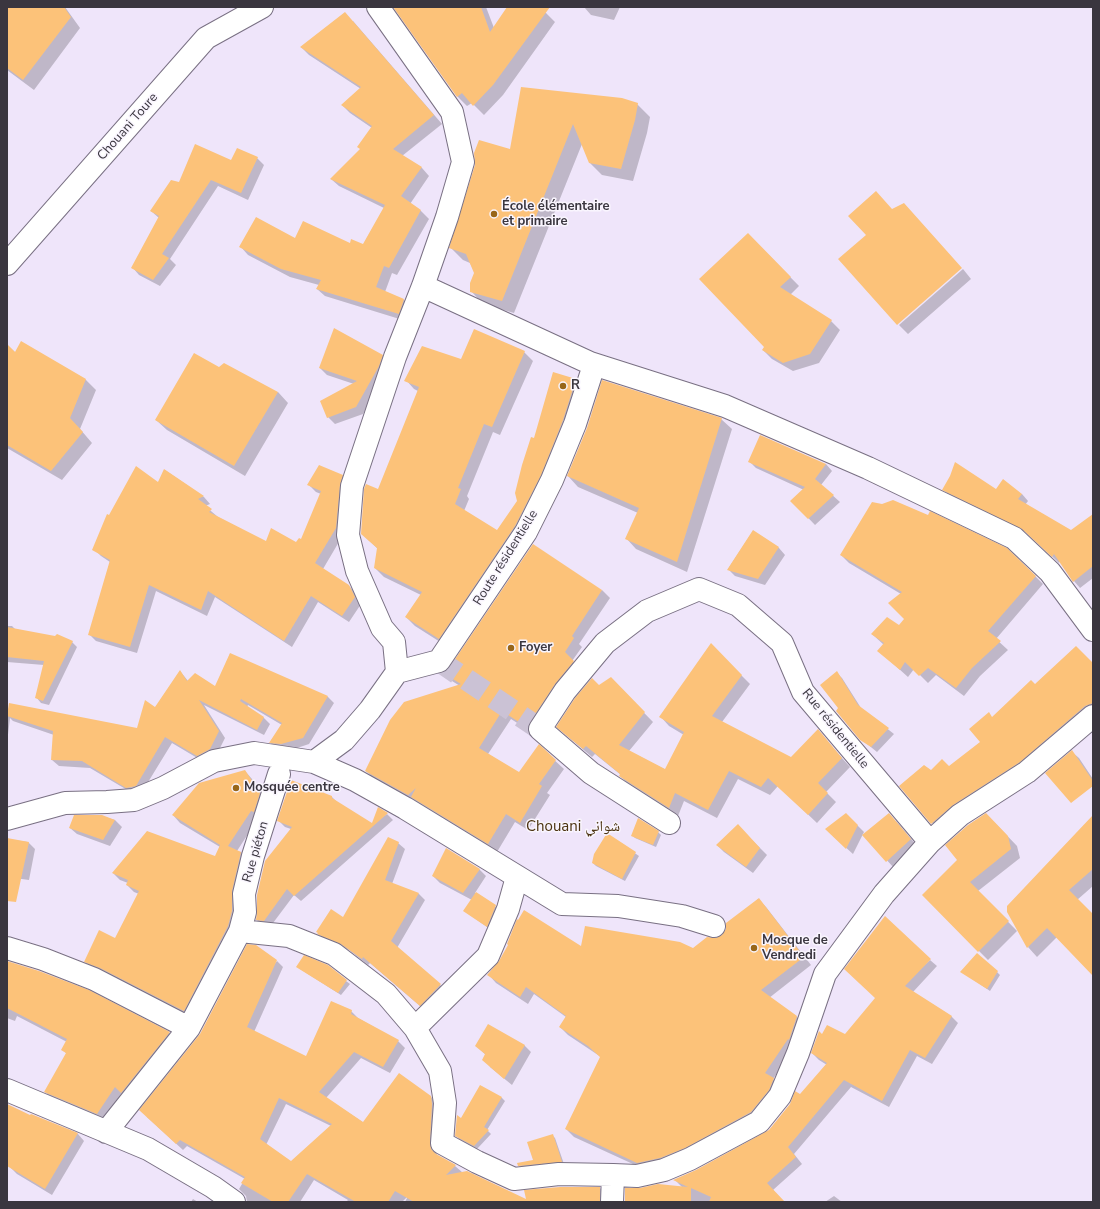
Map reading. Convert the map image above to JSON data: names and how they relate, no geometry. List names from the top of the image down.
{
  "streets": {
    "street": [
      "Chouani Toure",
      "Route résidentielle",
      "Rue résidentielle",
      "Rue piéton"
    ]
  },
  "districts": ["Chouani شواني"],
  "places": [
    "École élémentaire et primaire",
    "R",
    "Foyer",
    "Mosquée centre",
    "Mosque de Vendredi"
  ]
}
